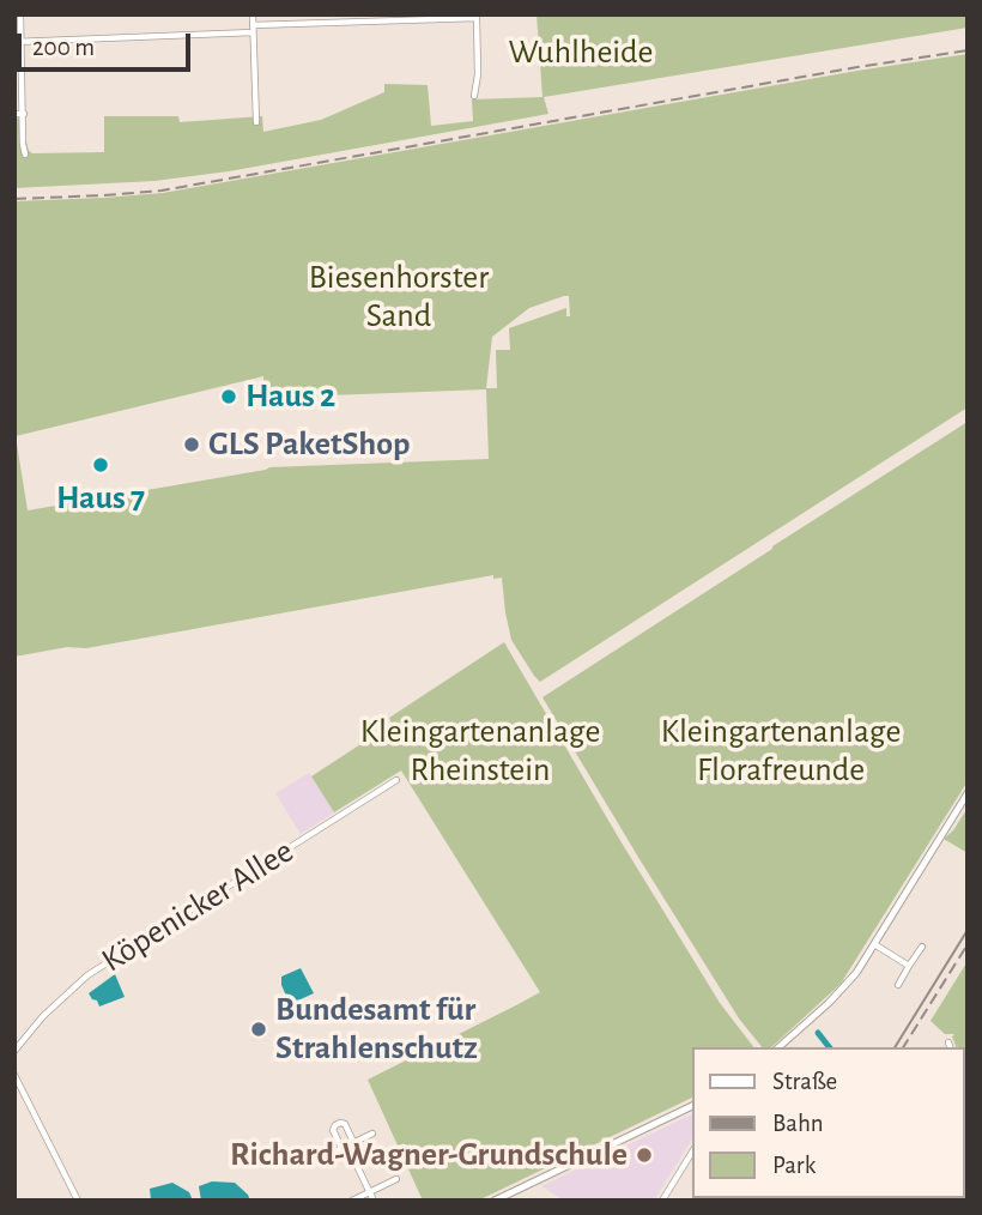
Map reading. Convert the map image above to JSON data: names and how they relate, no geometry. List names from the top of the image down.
{
  "streets": {
    "street": ["Köpenicker Allee"]
  },
  "parks": [
    "Wuhlheide",
    "Biesenhorster Sand",
    "Kleingartenanlage Rheinstein",
    "Kleingartenanlage Florafreunde"
  ],
  "places": [
    "Haus 2",
    "GLS PaketShop",
    "Haus 7",
    "Bundesamt für Strahlenschutz",
    "Richard-Wagner-Grundschule"
  ],
  "legend": ["Straße", "Bahn", "Park"],
  "scale_bar": "200 m"
}
